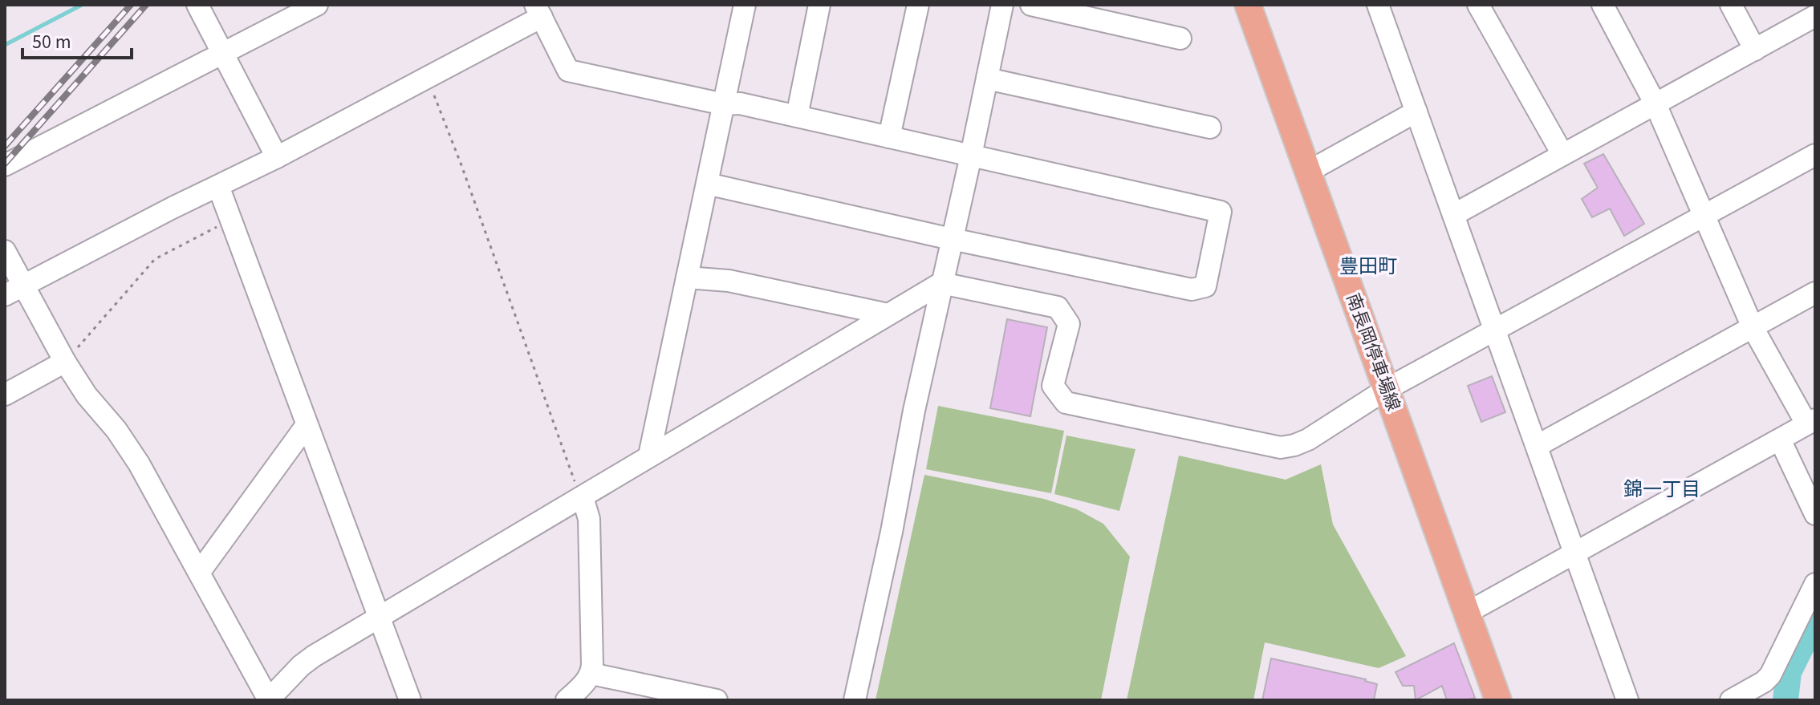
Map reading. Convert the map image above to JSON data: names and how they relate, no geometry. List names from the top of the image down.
{
  "streets": {
    "main road": ["南長岡停車場線"]
  },
  "districts": ["豊田町", "錦一丁目"],
  "scale_bar": "50 m"
}
